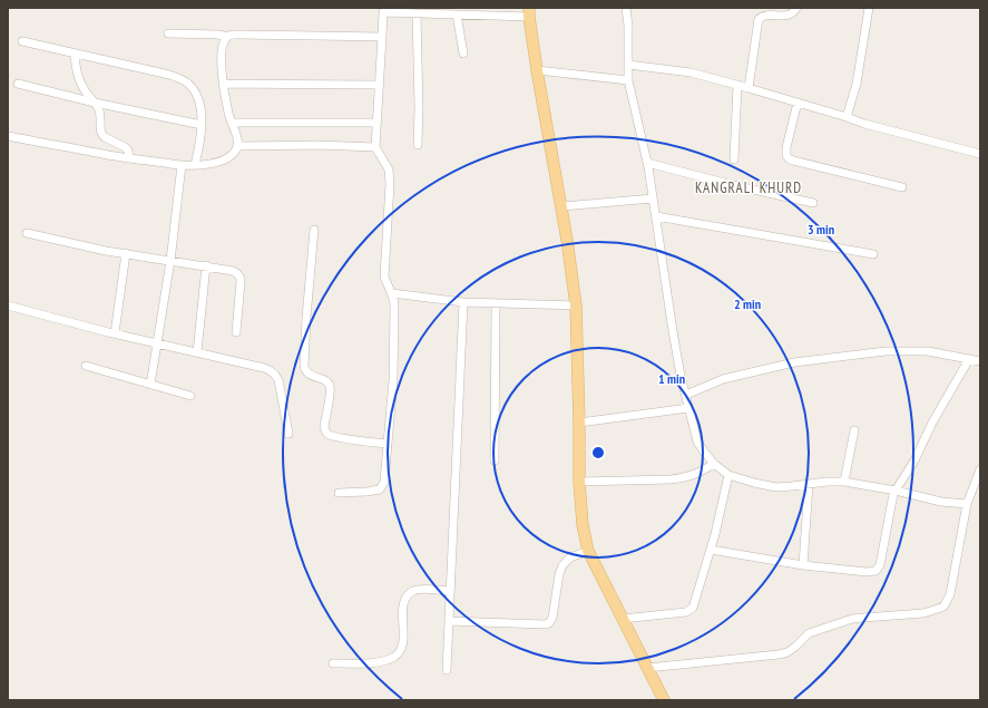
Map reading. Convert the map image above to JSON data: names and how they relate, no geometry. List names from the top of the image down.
{
  "districts": ["KANGRALI KHURD"],
  "rings": ["3 min", "2 min", "1 min"]
}
